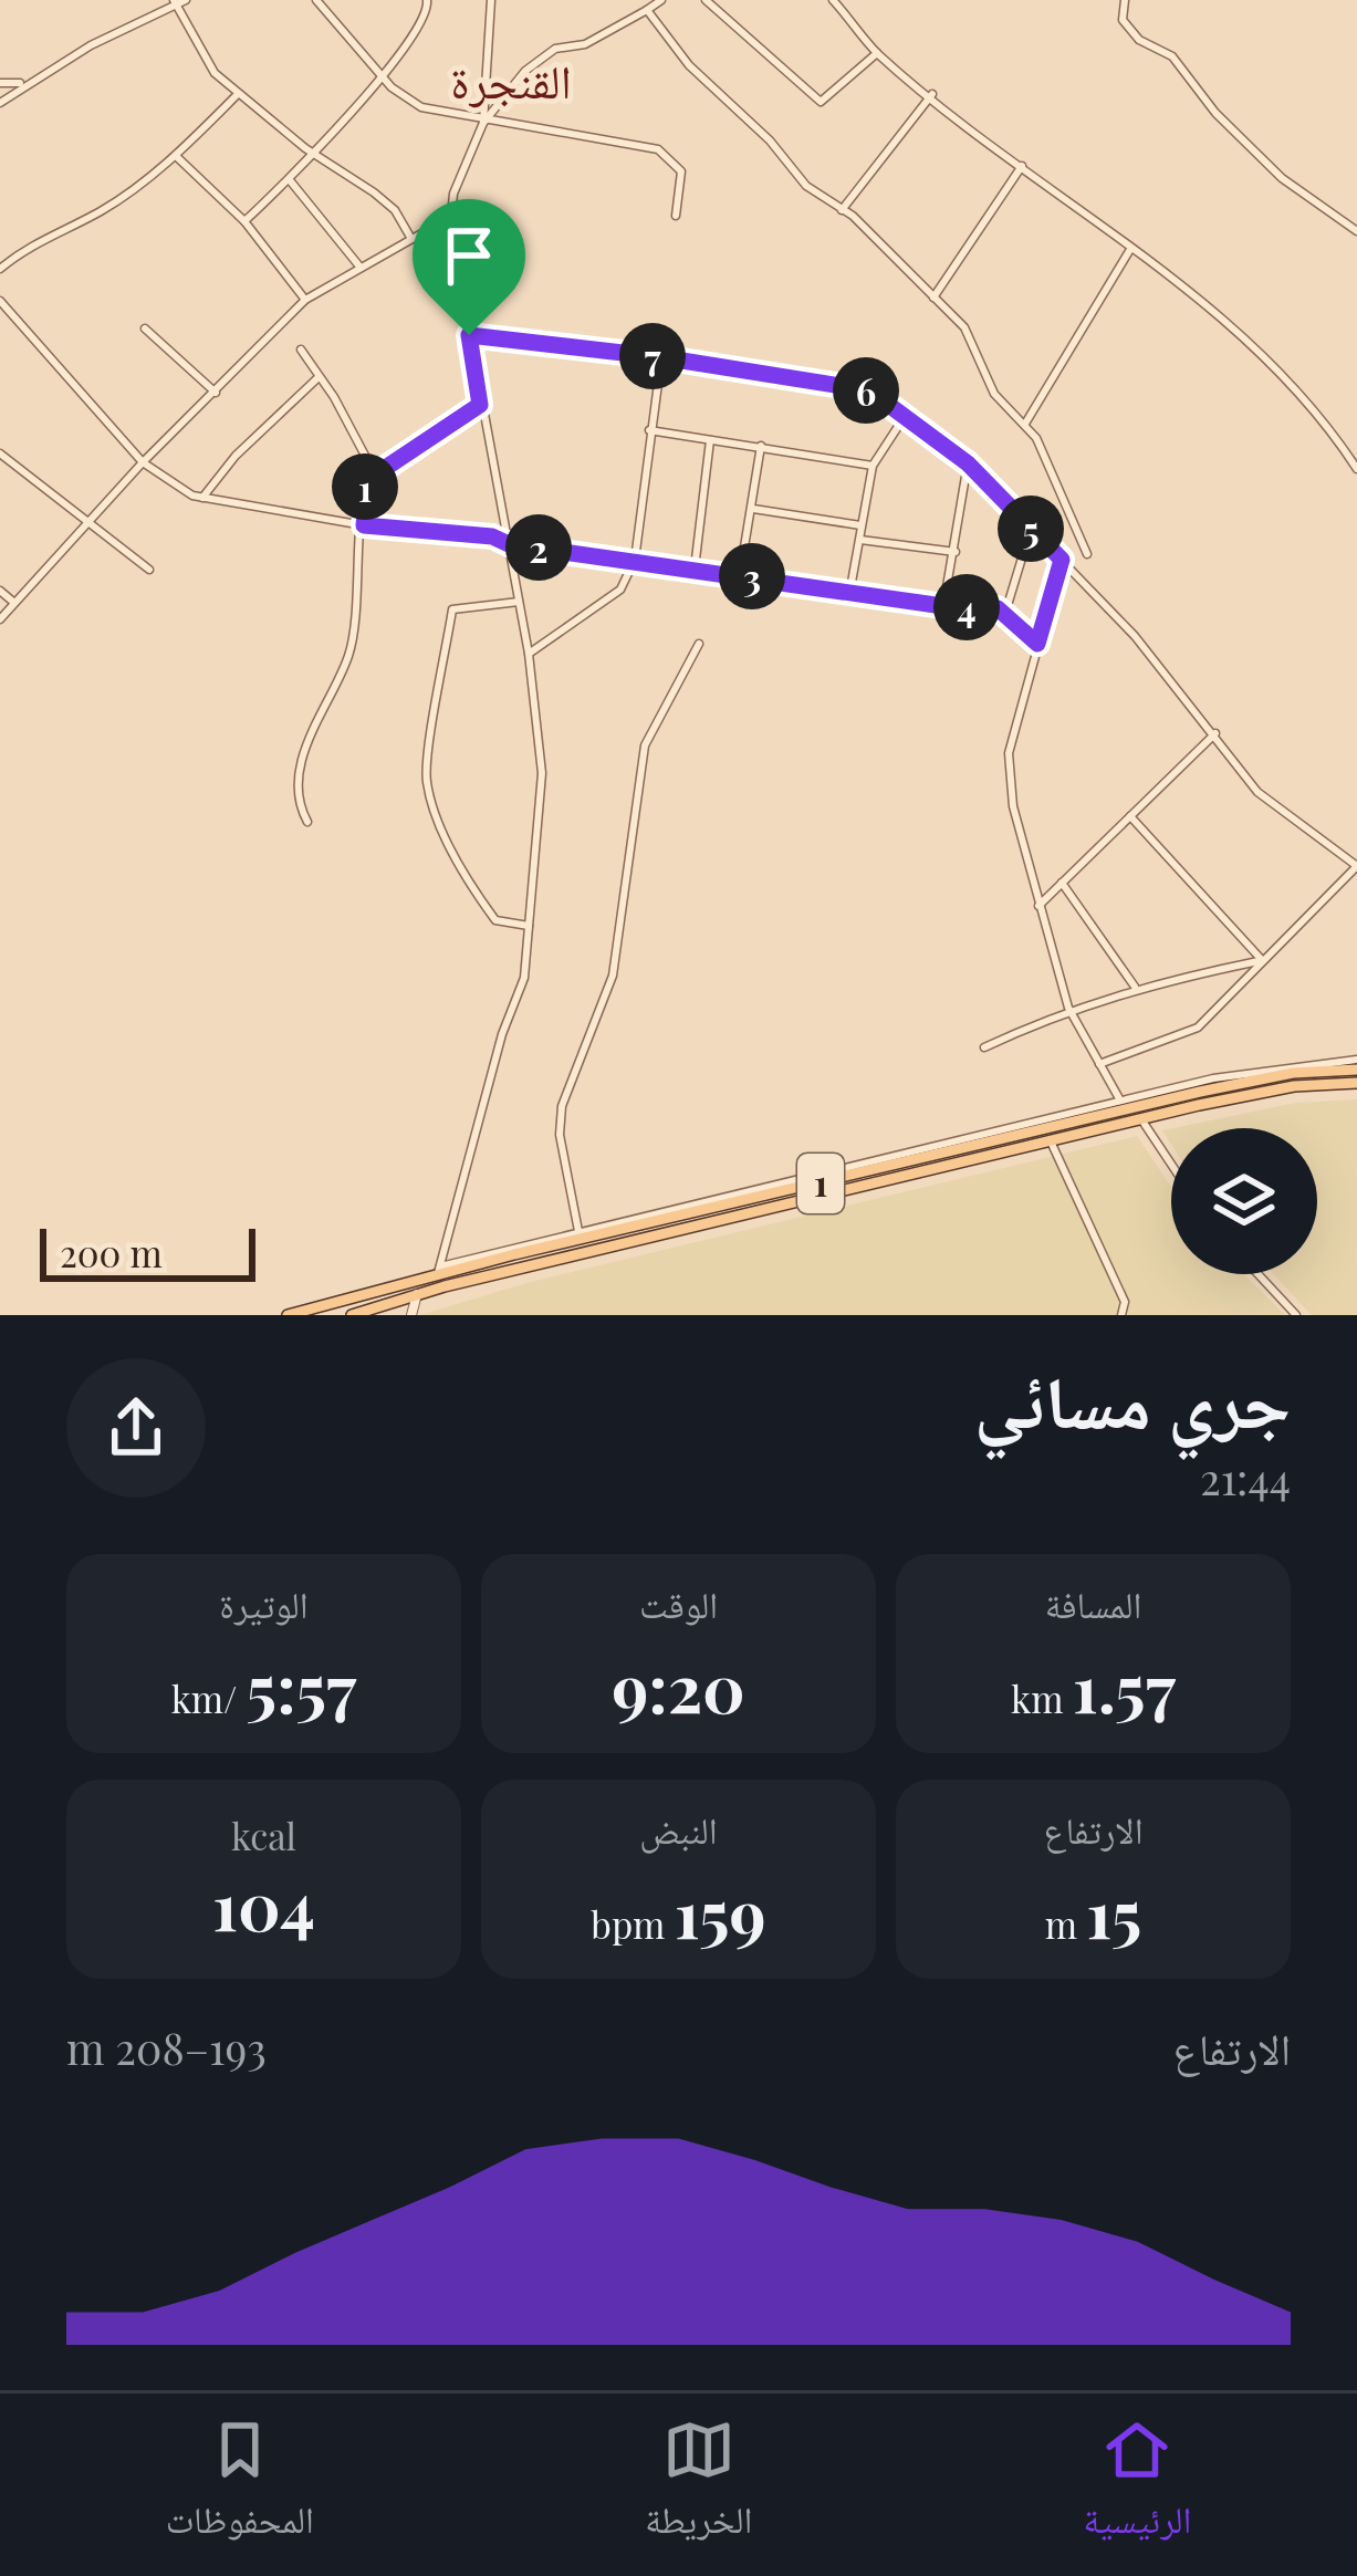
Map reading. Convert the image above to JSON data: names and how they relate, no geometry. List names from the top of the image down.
{
  "streets": {
    "main road": ["1"]
  },
  "districts": ["القنجرة"],
  "scale_bar": "200 m",
  "page": {
    "pins": [
      "7",
      "6",
      "1",
      "5",
      "2",
      "3",
      "4"
    ],
    "scale": "200 m",
    "heading": ["جري مسائي", "21:44"],
    "stats": [
      ["المسافة", "1.57 km"],
      ["الوقت", "9:20"],
      ["الوتيرة", "5:57 /km"],
      ["الارتفاع", "15 m"],
      ["النبض", "159 bpm"],
      ["kcal", "104"]
    ],
    "chart": ["الارتفاع", "193–208 m"],
    "tabs": ["الرئيسية", "الخريطة", "المحفوظات"]
  }
}
